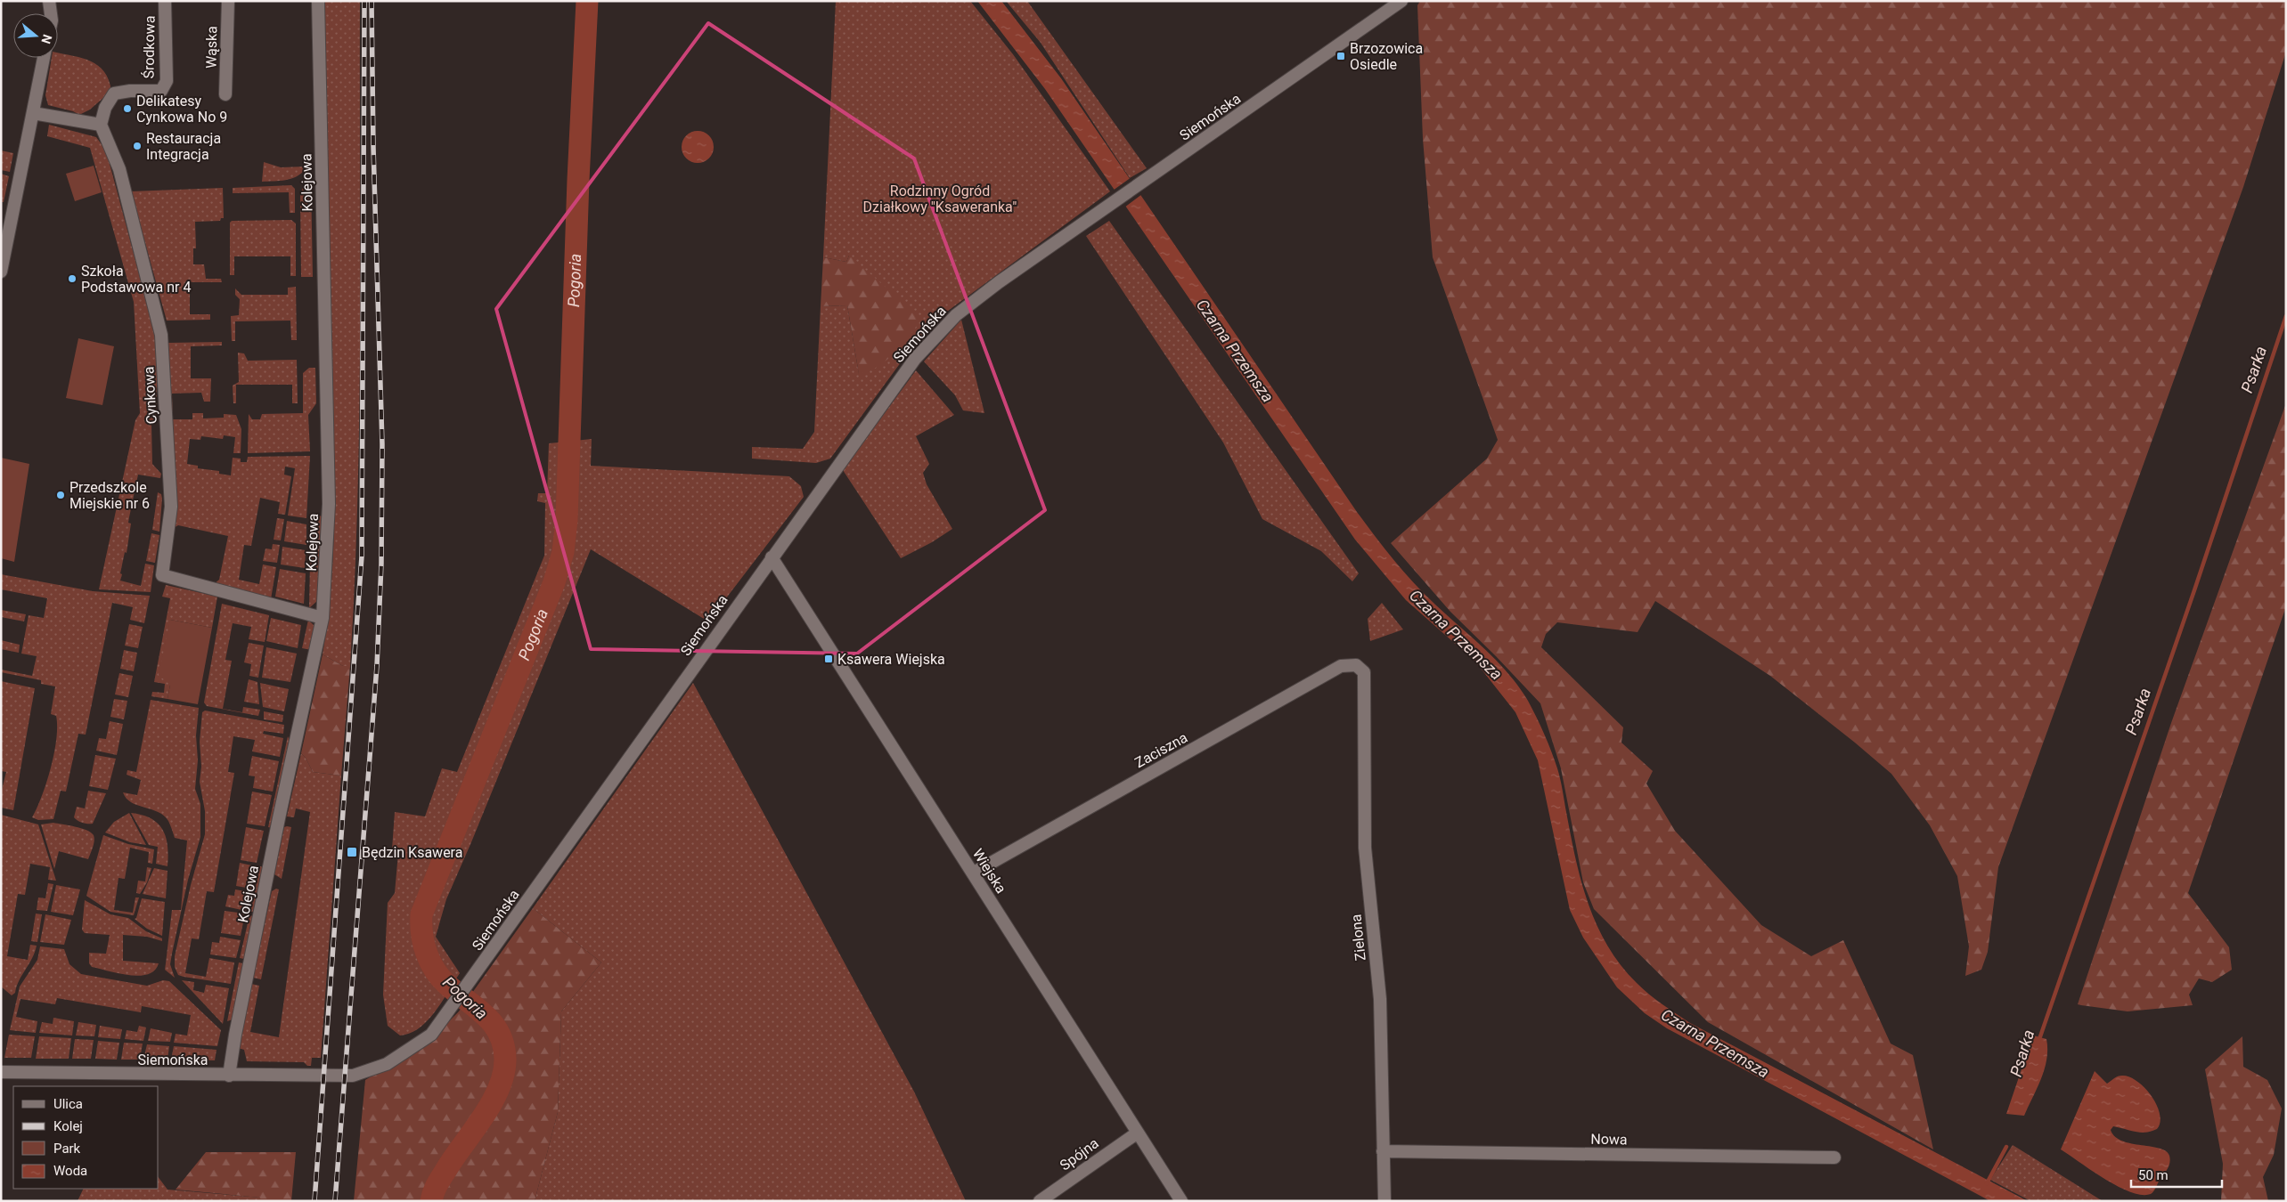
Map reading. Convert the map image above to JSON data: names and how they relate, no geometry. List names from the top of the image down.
{
  "streets": {
    "street": [
      "Środkowa",
      "Wąska",
      "Siemońska",
      "Kolejowa",
      "Cynkowa",
      "Zaciszna",
      "Wiejska",
      "Zielona",
      "Nowa",
      "Spójna"
    ]
  },
  "crossings": [
    ["Środkowa", "Cynkowa"],
    ["Siemońska", "Kolejowa"],
    ["Siemońska", "Wiejska"],
    ["Kolejowa", "Cynkowa"],
    ["Zaciszna", "Wiejska"],
    ["Zaciszna", "Zielona"],
    ["Wiejska", "Spójna"],
    ["Zielona", "Nowa"]
  ],
  "water": ["Pogoria", "Czarna Przemsza", "Psarka"],
  "parks": ["Rodzinny Ogród Działkowy \"Ksaweranka\""],
  "places": {
    "transit": ["Brzozowica Osiedle", "Ksawera Wiejska", "Będzin Ksawera"],
    "other": [
      "Delikatesy Cynkowa No 9",
      "Restauracja Integracja",
      "Szkoła Podstawowa nr 4",
      "Przedszkole Miejskie nr 6"
    ]
  },
  "legend": [
    "Ulica",
    "Kolej",
    "Park",
    "Woda"
  ],
  "scale_bar": "50 m",
  "north": "right"
}
